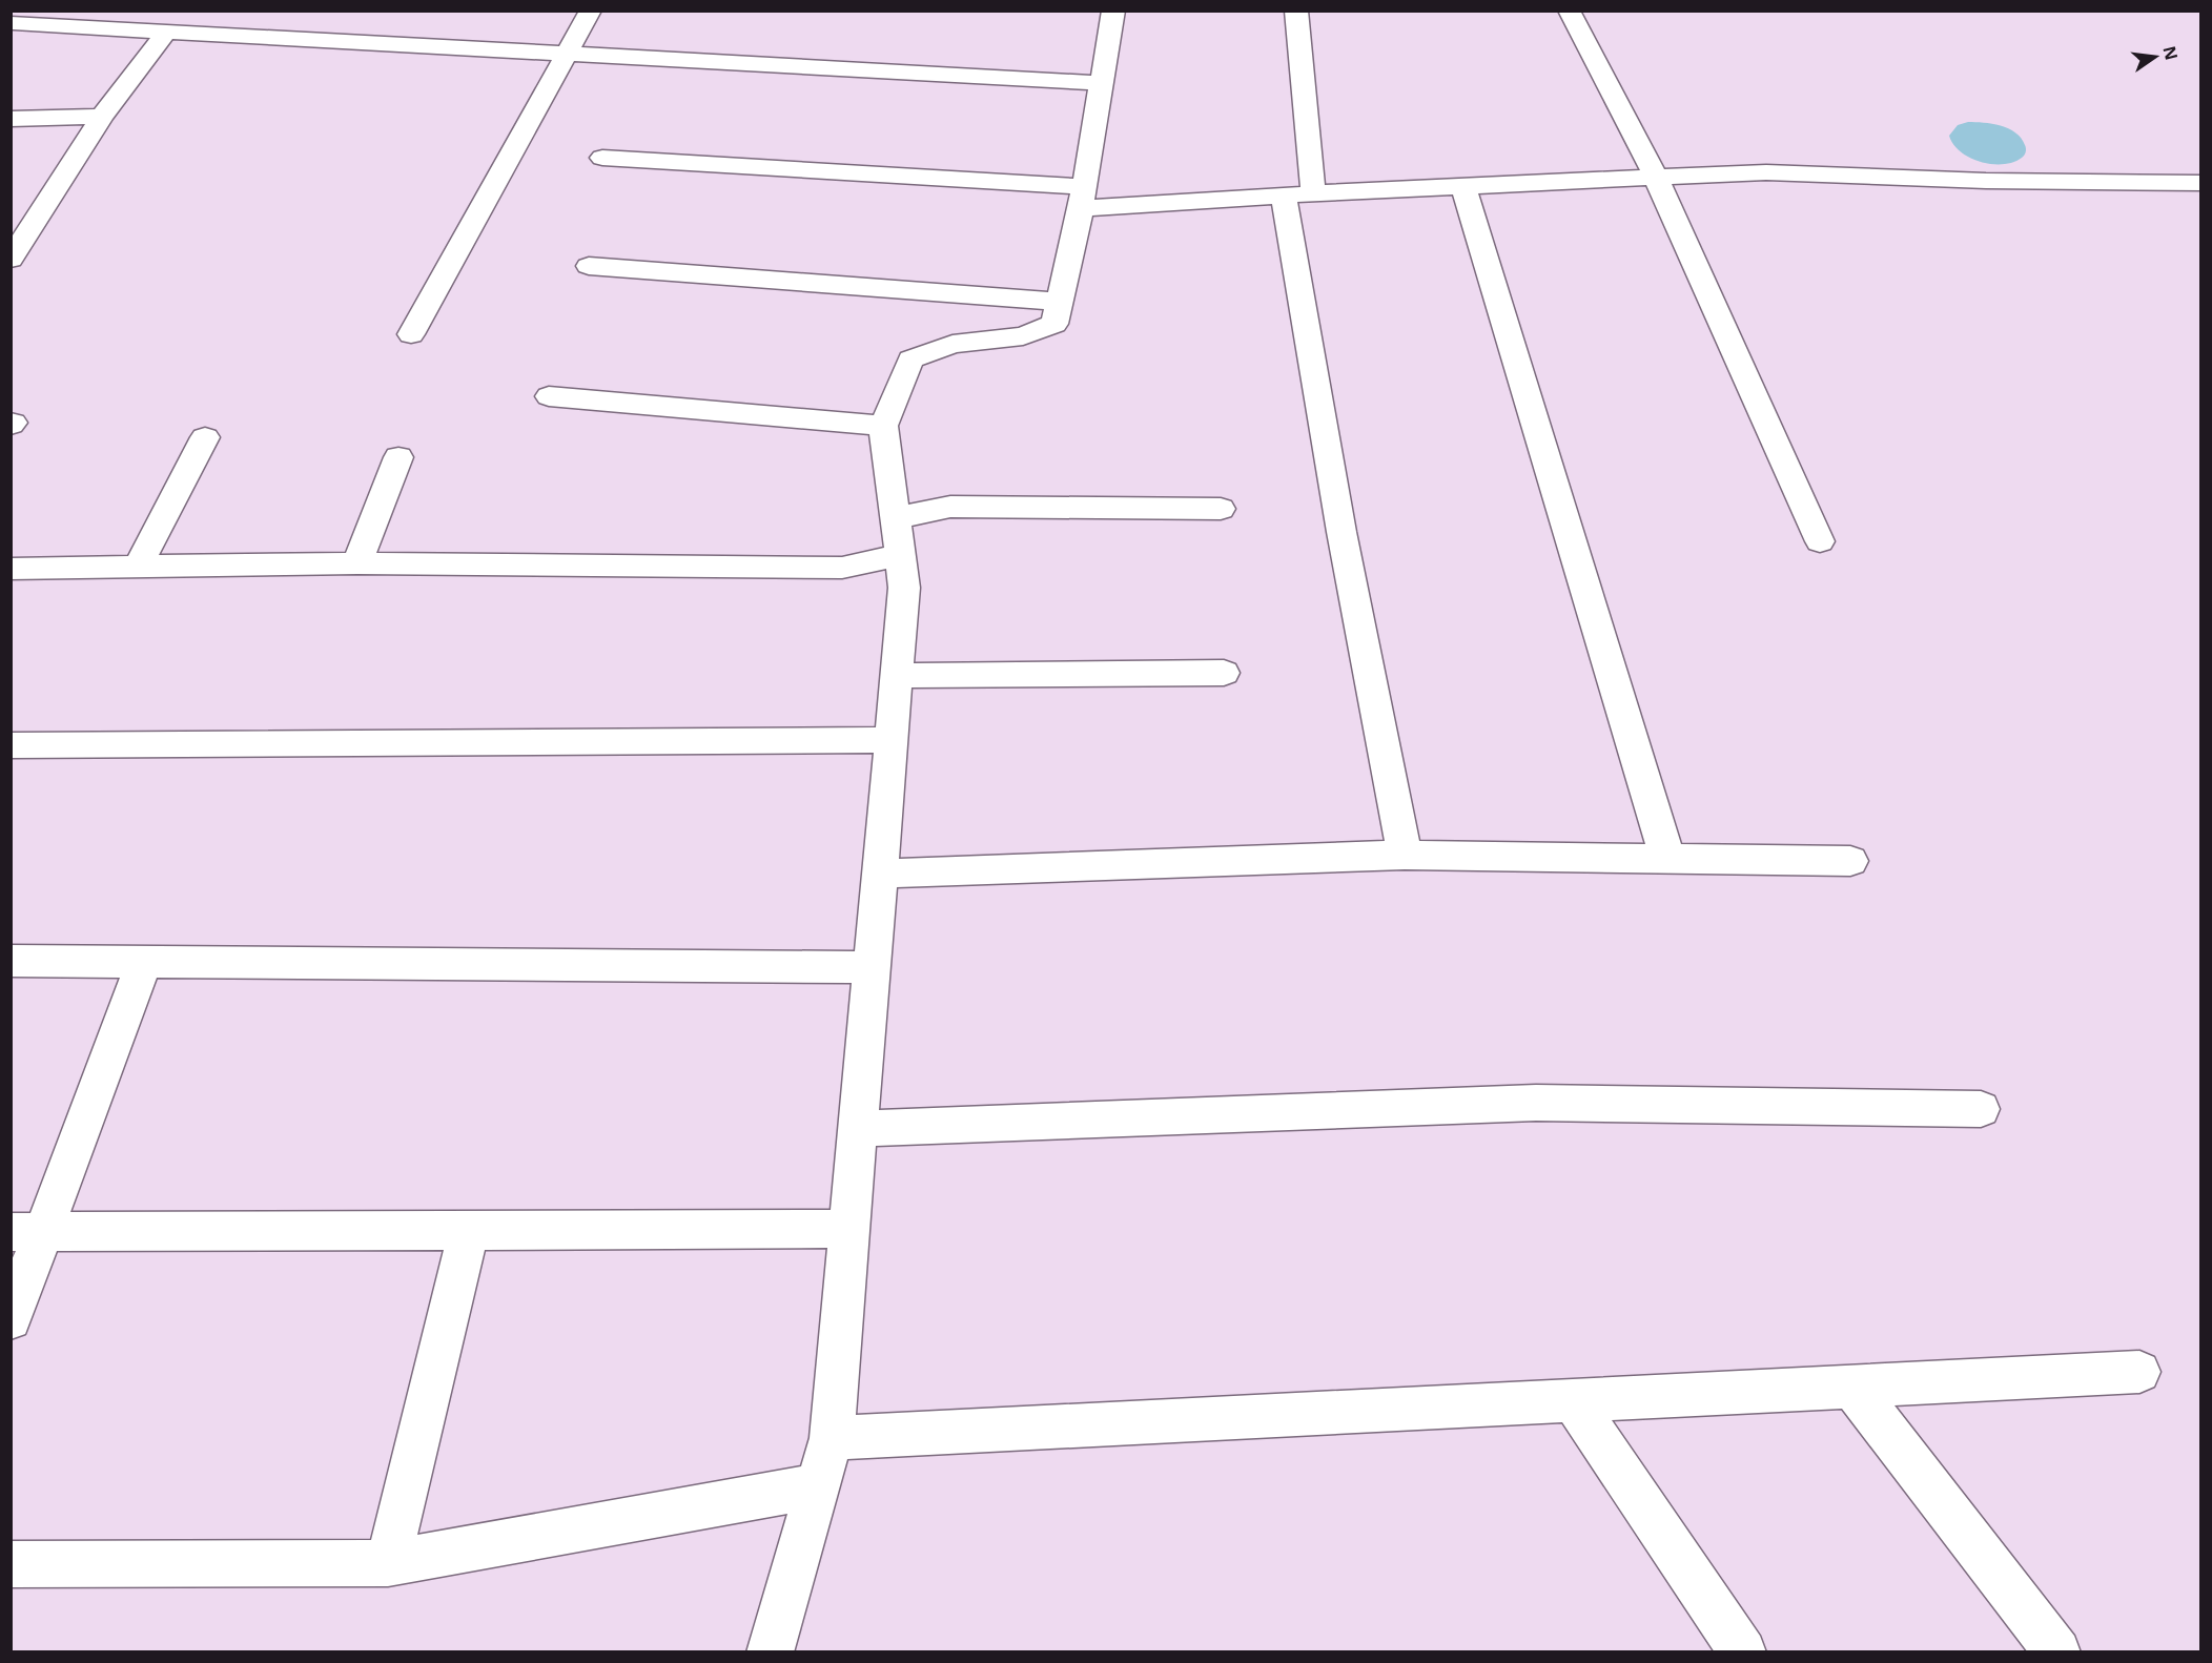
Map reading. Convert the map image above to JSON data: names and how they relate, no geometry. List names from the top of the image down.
{
  "north": "right"
}
